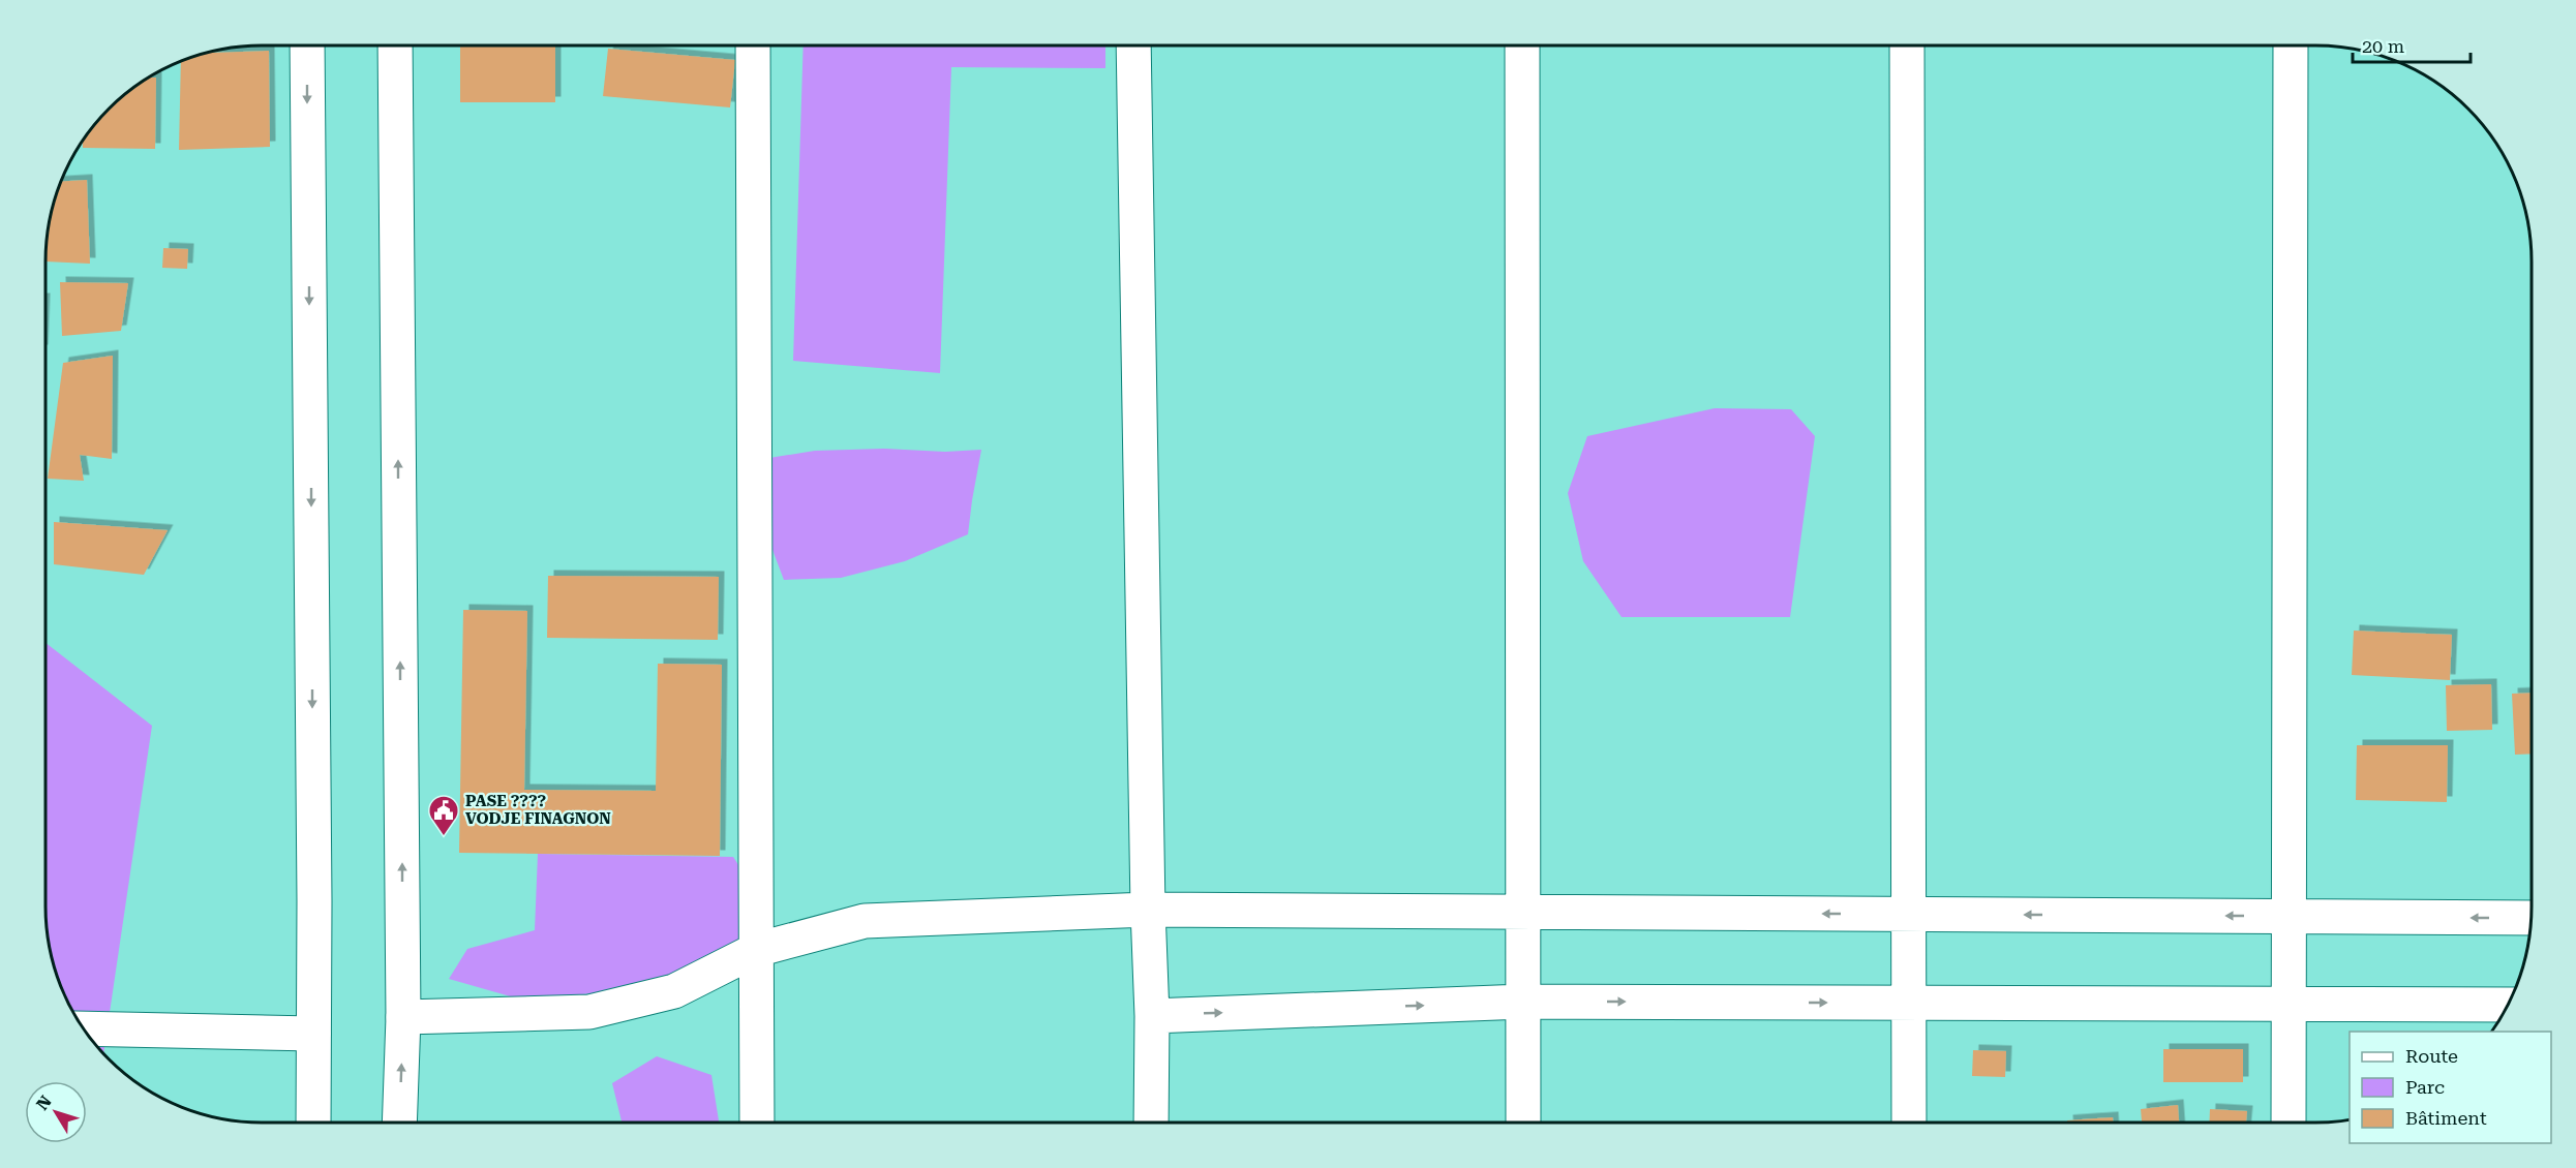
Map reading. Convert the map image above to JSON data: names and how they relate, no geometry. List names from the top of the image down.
{
  "places": {
    "public building": ["PASE ???? VODJE FINAGNON"]
  },
  "legend": ["Route", "Parc", "Bâtiment"],
  "scale_bar": "20 m",
  "north": "top left"
}
